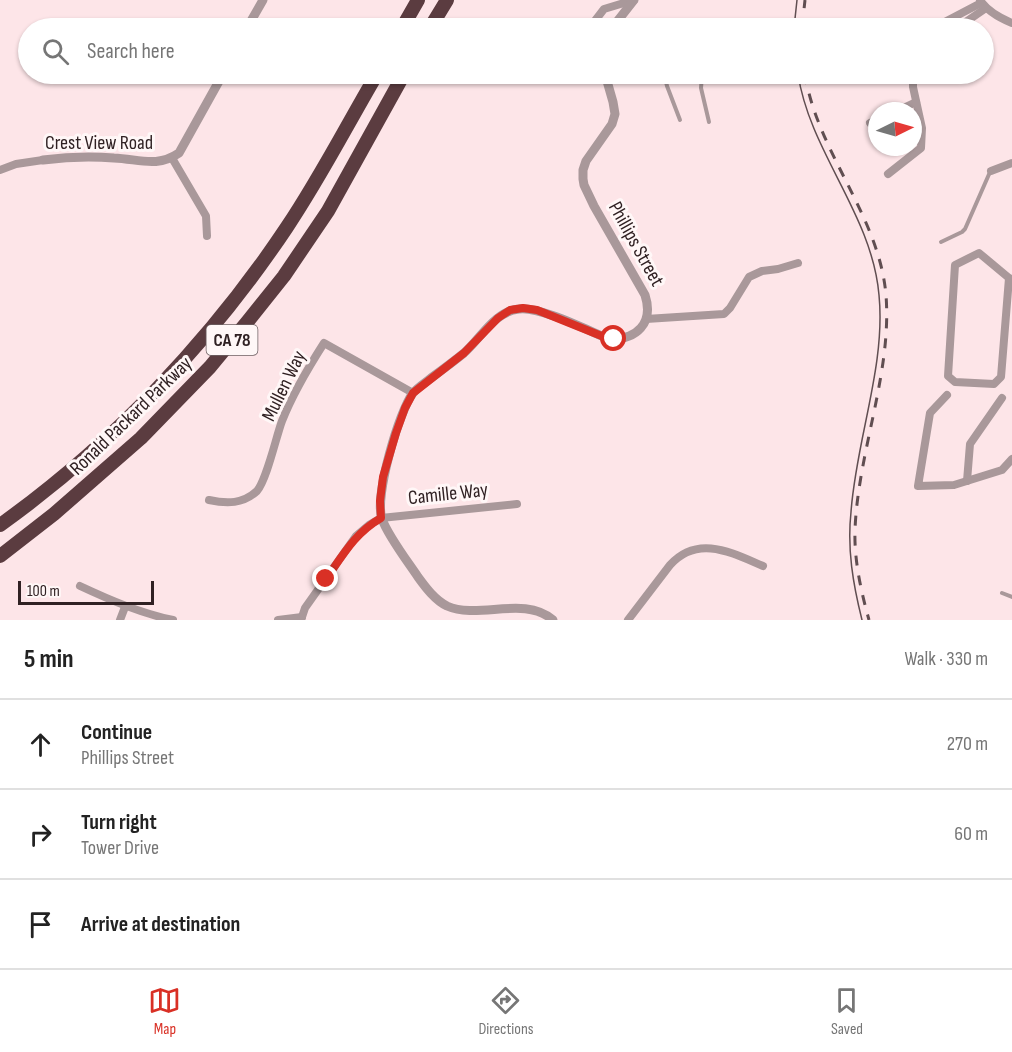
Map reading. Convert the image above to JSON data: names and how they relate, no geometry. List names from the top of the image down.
{
  "streets": {
    "highway": ["CA 78", "Ronald Packard Parkway"],
    "street": [
      "Crest View Road",
      "Phillips Street",
      "Mullen Way",
      "Camille Way"
    ]
  },
  "crossings": [
    ["Phillips Street", "Mullen Way"],
    ["Phillips Street", "Camille Way"]
  ],
  "scale_bar": "100 m",
  "north": "right",
  "page": {
    "search": "Search here",
    "scale": "100 m",
    "heading": ["5 min", "Walk · 330 m"],
    "list": [
      ["Continue", "Phillips Street", "270 m"],
      ["Turn right", "Tower Drive", "60 m"],
      "Arrive at destination"
    ],
    "nav": ["Map", "Directions", "Saved"]
  }
}
